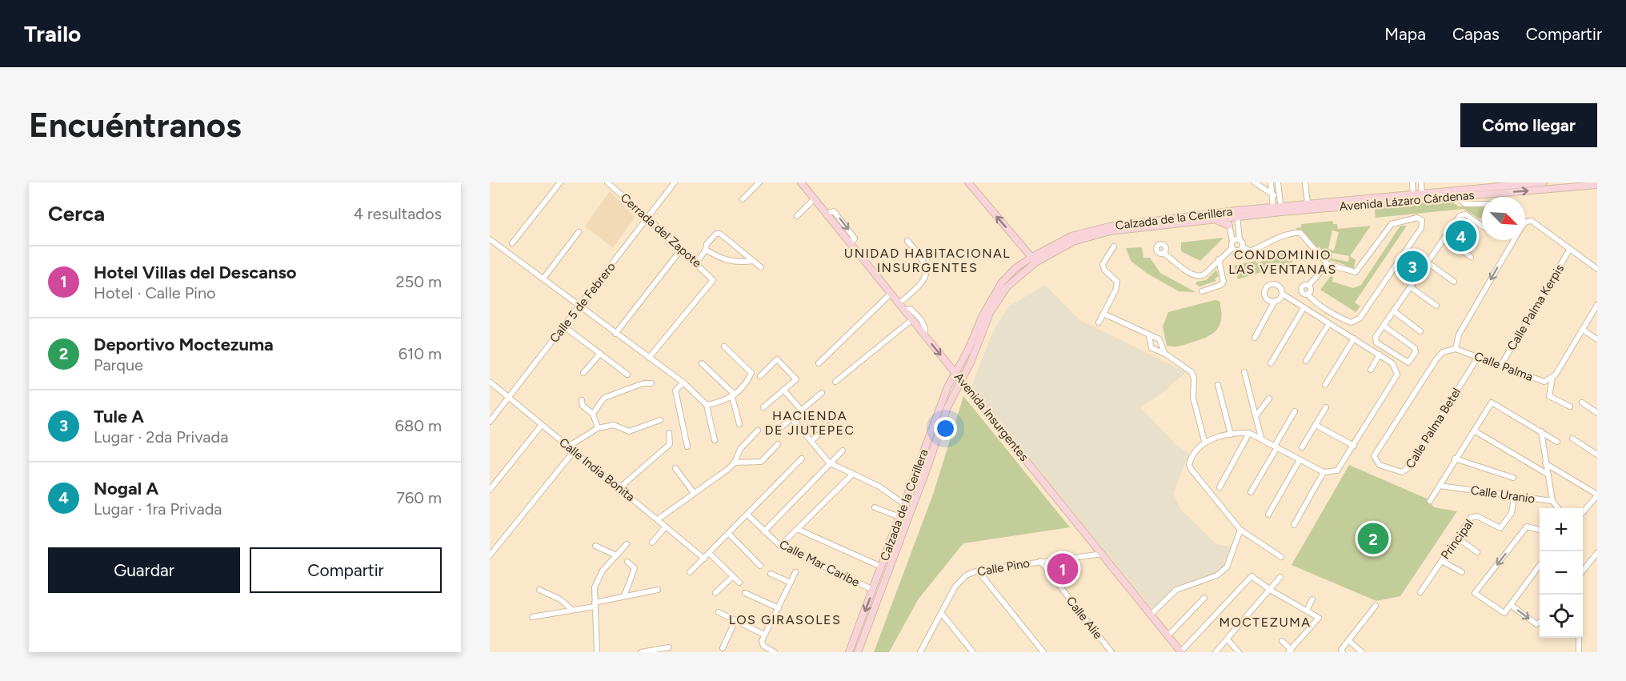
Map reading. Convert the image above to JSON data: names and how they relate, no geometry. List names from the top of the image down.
{
  "streets": {
    "main road": ["Avenida Lázaro Cárdenas", "Calzada de la Cerillera", "Avenida Insurgentes"],
    "street": [
      "Cerrada del Zapote",
      "Calle 5 de Febrero",
      "Calle Palma Kerpis",
      "Calle Palma",
      "Calle Palma Betel",
      "Calle India Bonita",
      "Calle Uranio",
      "Principal",
      "Calle Mar Caribe",
      "Calle Pino",
      "Calle Alie"
    ]
  },
  "crossings": [
    ["Avenida Lázaro Cárdenas", "Calzada de la Cerillera"],
    ["Calzada de la Cerillera", "Avenida Insurgentes"],
    ["Calzada de la Cerillera", "Calle Mar Caribe"],
    ["Cerrada del Zapote", "Calle 5 de Febrero"],
    ["Calle 5 de Febrero", "Calle India Bonita"],
    ["Calle Palma Kerpis", "Calle Palma"],
    ["Calle Palma", "Calle Palma Betel"],
    ["Avenida Insurgentes", "Calle Pino"],
    ["Calle Uranio", "Principal"],
    ["Calle Pino", "Calle Alie"]
  ],
  "districts": [
    "UNIDAD HABITACIONAL INSURGENTES",
    "CONDOMINIO LAS VENTANAS",
    "HACIENDA DE JIUTEPEC",
    "LOS GIRASOLES",
    "MOCTEZUMA"
  ],
  "north": "bottom right",
  "page": {
    "header": "Trailo",
    "nav": ["Mapa", "Capas", "Compartir"],
    "buttons": [
      "Cómo llegar",
      ["Guardar", "Compartir"]
    ],
    "title": "Encuéntranos",
    "heading": ["Cerca", "4 resultados"],
    "pins": [
      "4",
      "3",
      "2",
      "1"
    ],
    "list": [
      {
        "mark": "1",
        "name": "Hotel Villas del Descanso",
        "note": "Hotel · Calle Pino",
        "value": "250 m"
      },
      {
        "mark": "2",
        "name": "Deportivo Moctezuma",
        "note": "Parque",
        "value": "610 m"
      },
      {
        "mark": "3",
        "name": "Tule A",
        "note": "Lugar · 2da Privada",
        "value": "680 m"
      },
      {
        "mark": "4",
        "name": "Nogal A",
        "note": "Lugar · 1ra Privada",
        "value": "760 m"
      }
    ],
    "map_buttons": ["+", "−"]
  }
}
